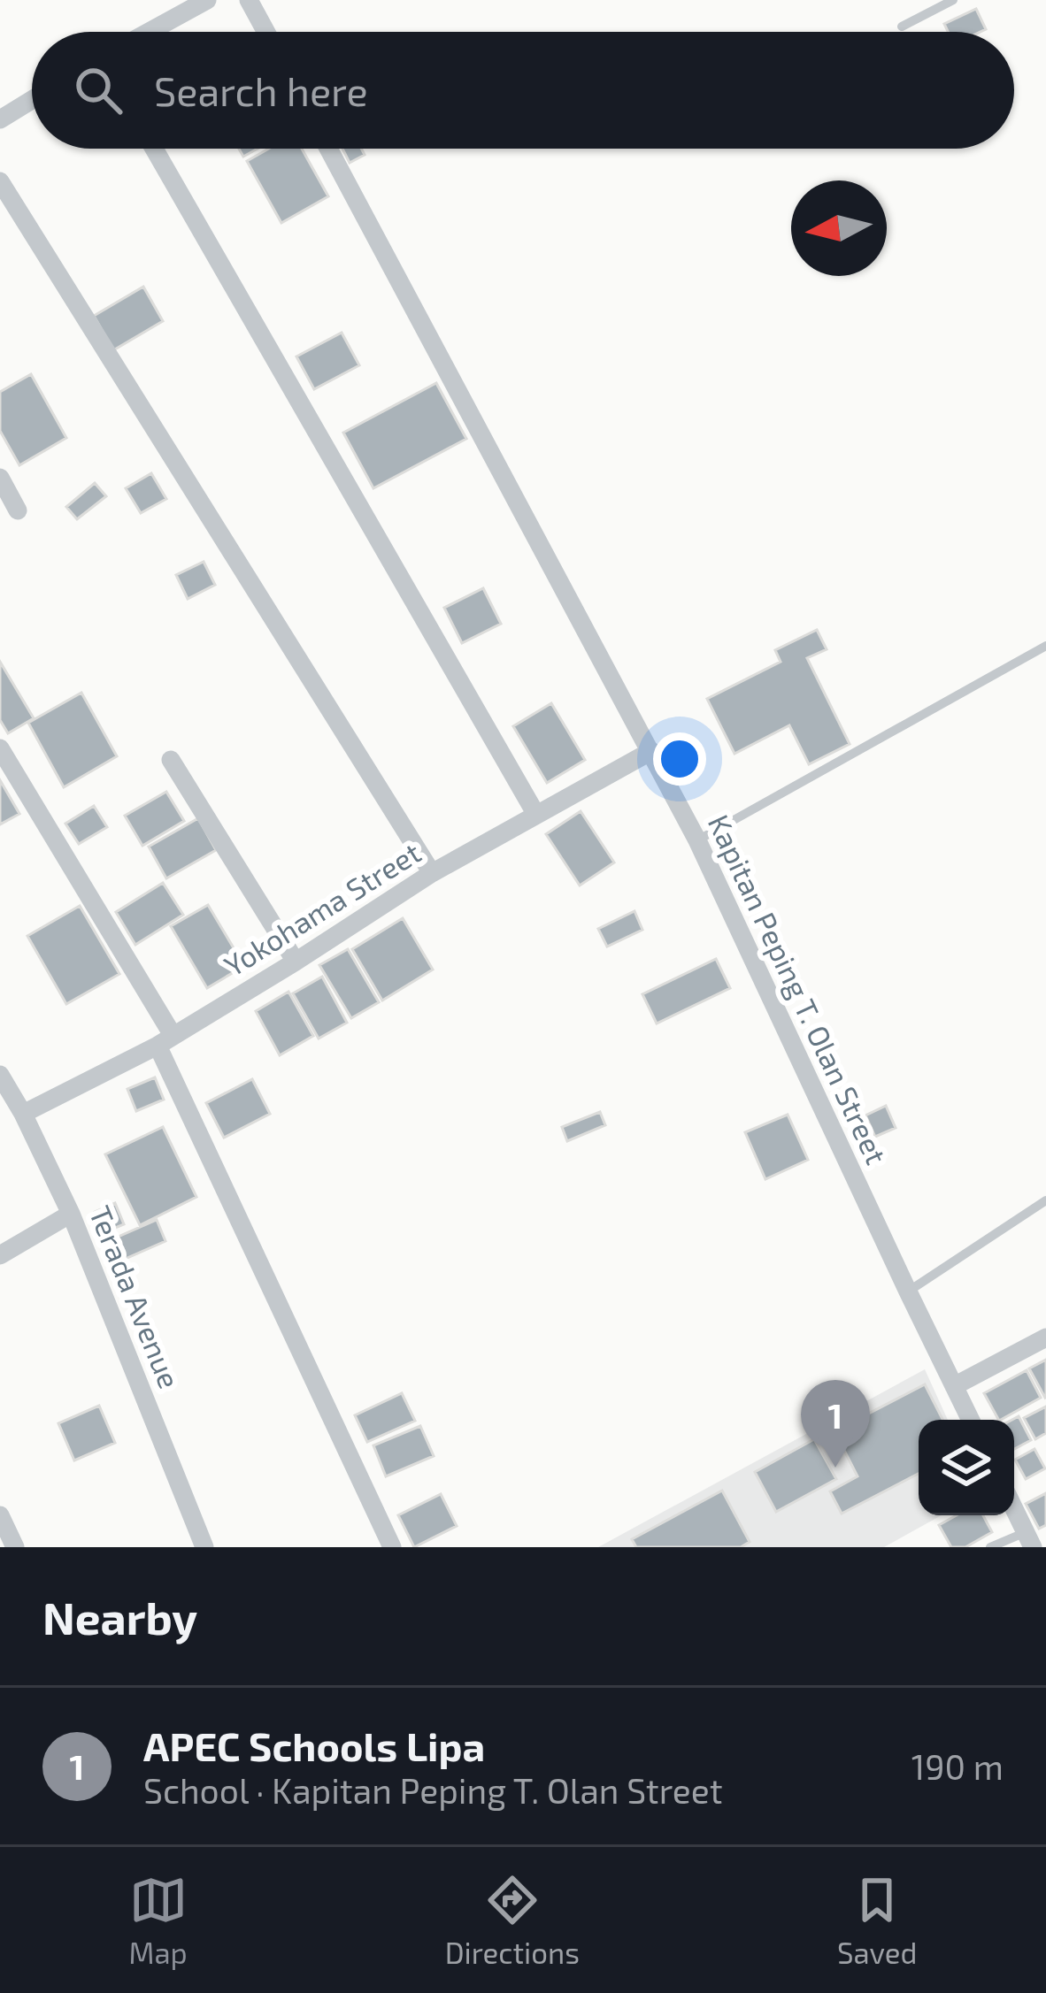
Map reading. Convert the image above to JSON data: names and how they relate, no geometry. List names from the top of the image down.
{
  "streets": {
    "street": ["Yokohama Street", "Kapitan Peping T. Olan Street", "Terada Avenue"]
  },
  "crossings": [
    ["Yokohama Street", "Kapitan Peping T. Olan Street"],
    ["Yokohama Street", "Terada Avenue"]
  ],
  "north": "left",
  "page": {
    "search": "Search here",
    "pins": "1",
    "heading": "Nearby",
    "list": [
      {
        "mark": "1",
        "name": "APEC Schools Lipa",
        "note": "School · Kapitan Peping T. Olan Street",
        "value": "190 m"
      }
    ],
    "nav": ["Map", "Directions", "Saved"]
  }
}
